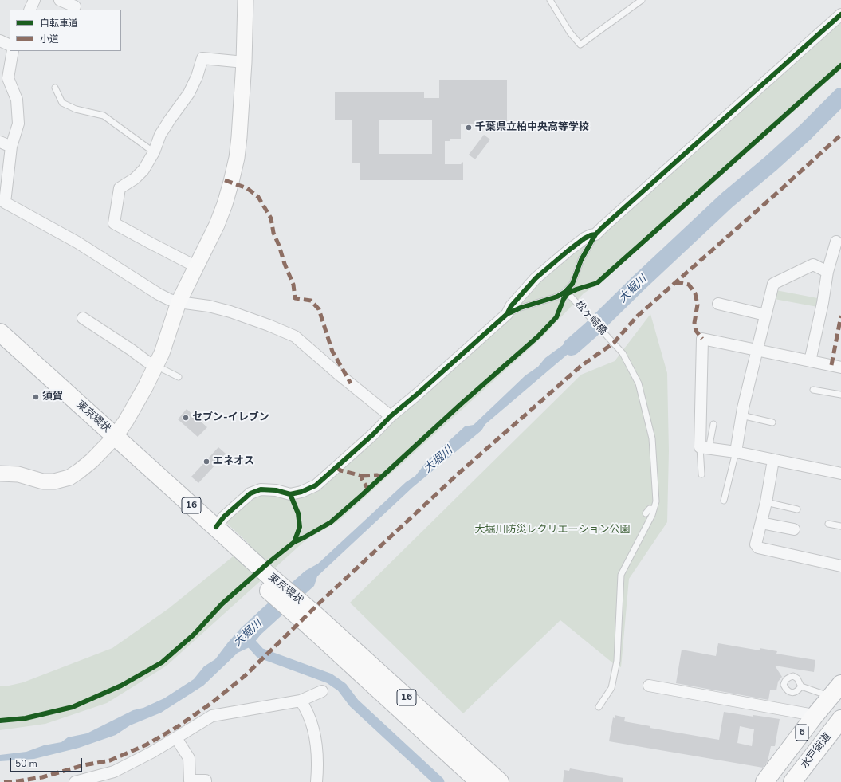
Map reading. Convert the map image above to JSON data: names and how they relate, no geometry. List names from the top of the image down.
{
  "streets": {
    "highway": [
      "東京環状",
      "16",
      "6",
      "水戸街道"
    ],
    "lane": ["松ヶ崎橋"]
  },
  "crossings": [
    ["6", "水戸街道"]
  ],
  "water": ["大堀川"],
  "parks": ["大堀川防災レクリエーション公園"],
  "places": [
    "千葉県立柏中央高等学校",
    "須賀",
    "セブン-イレブン",
    "エネオス"
  ],
  "legend": ["自転車道", "小道"],
  "scale_bar": "50 m"
}
